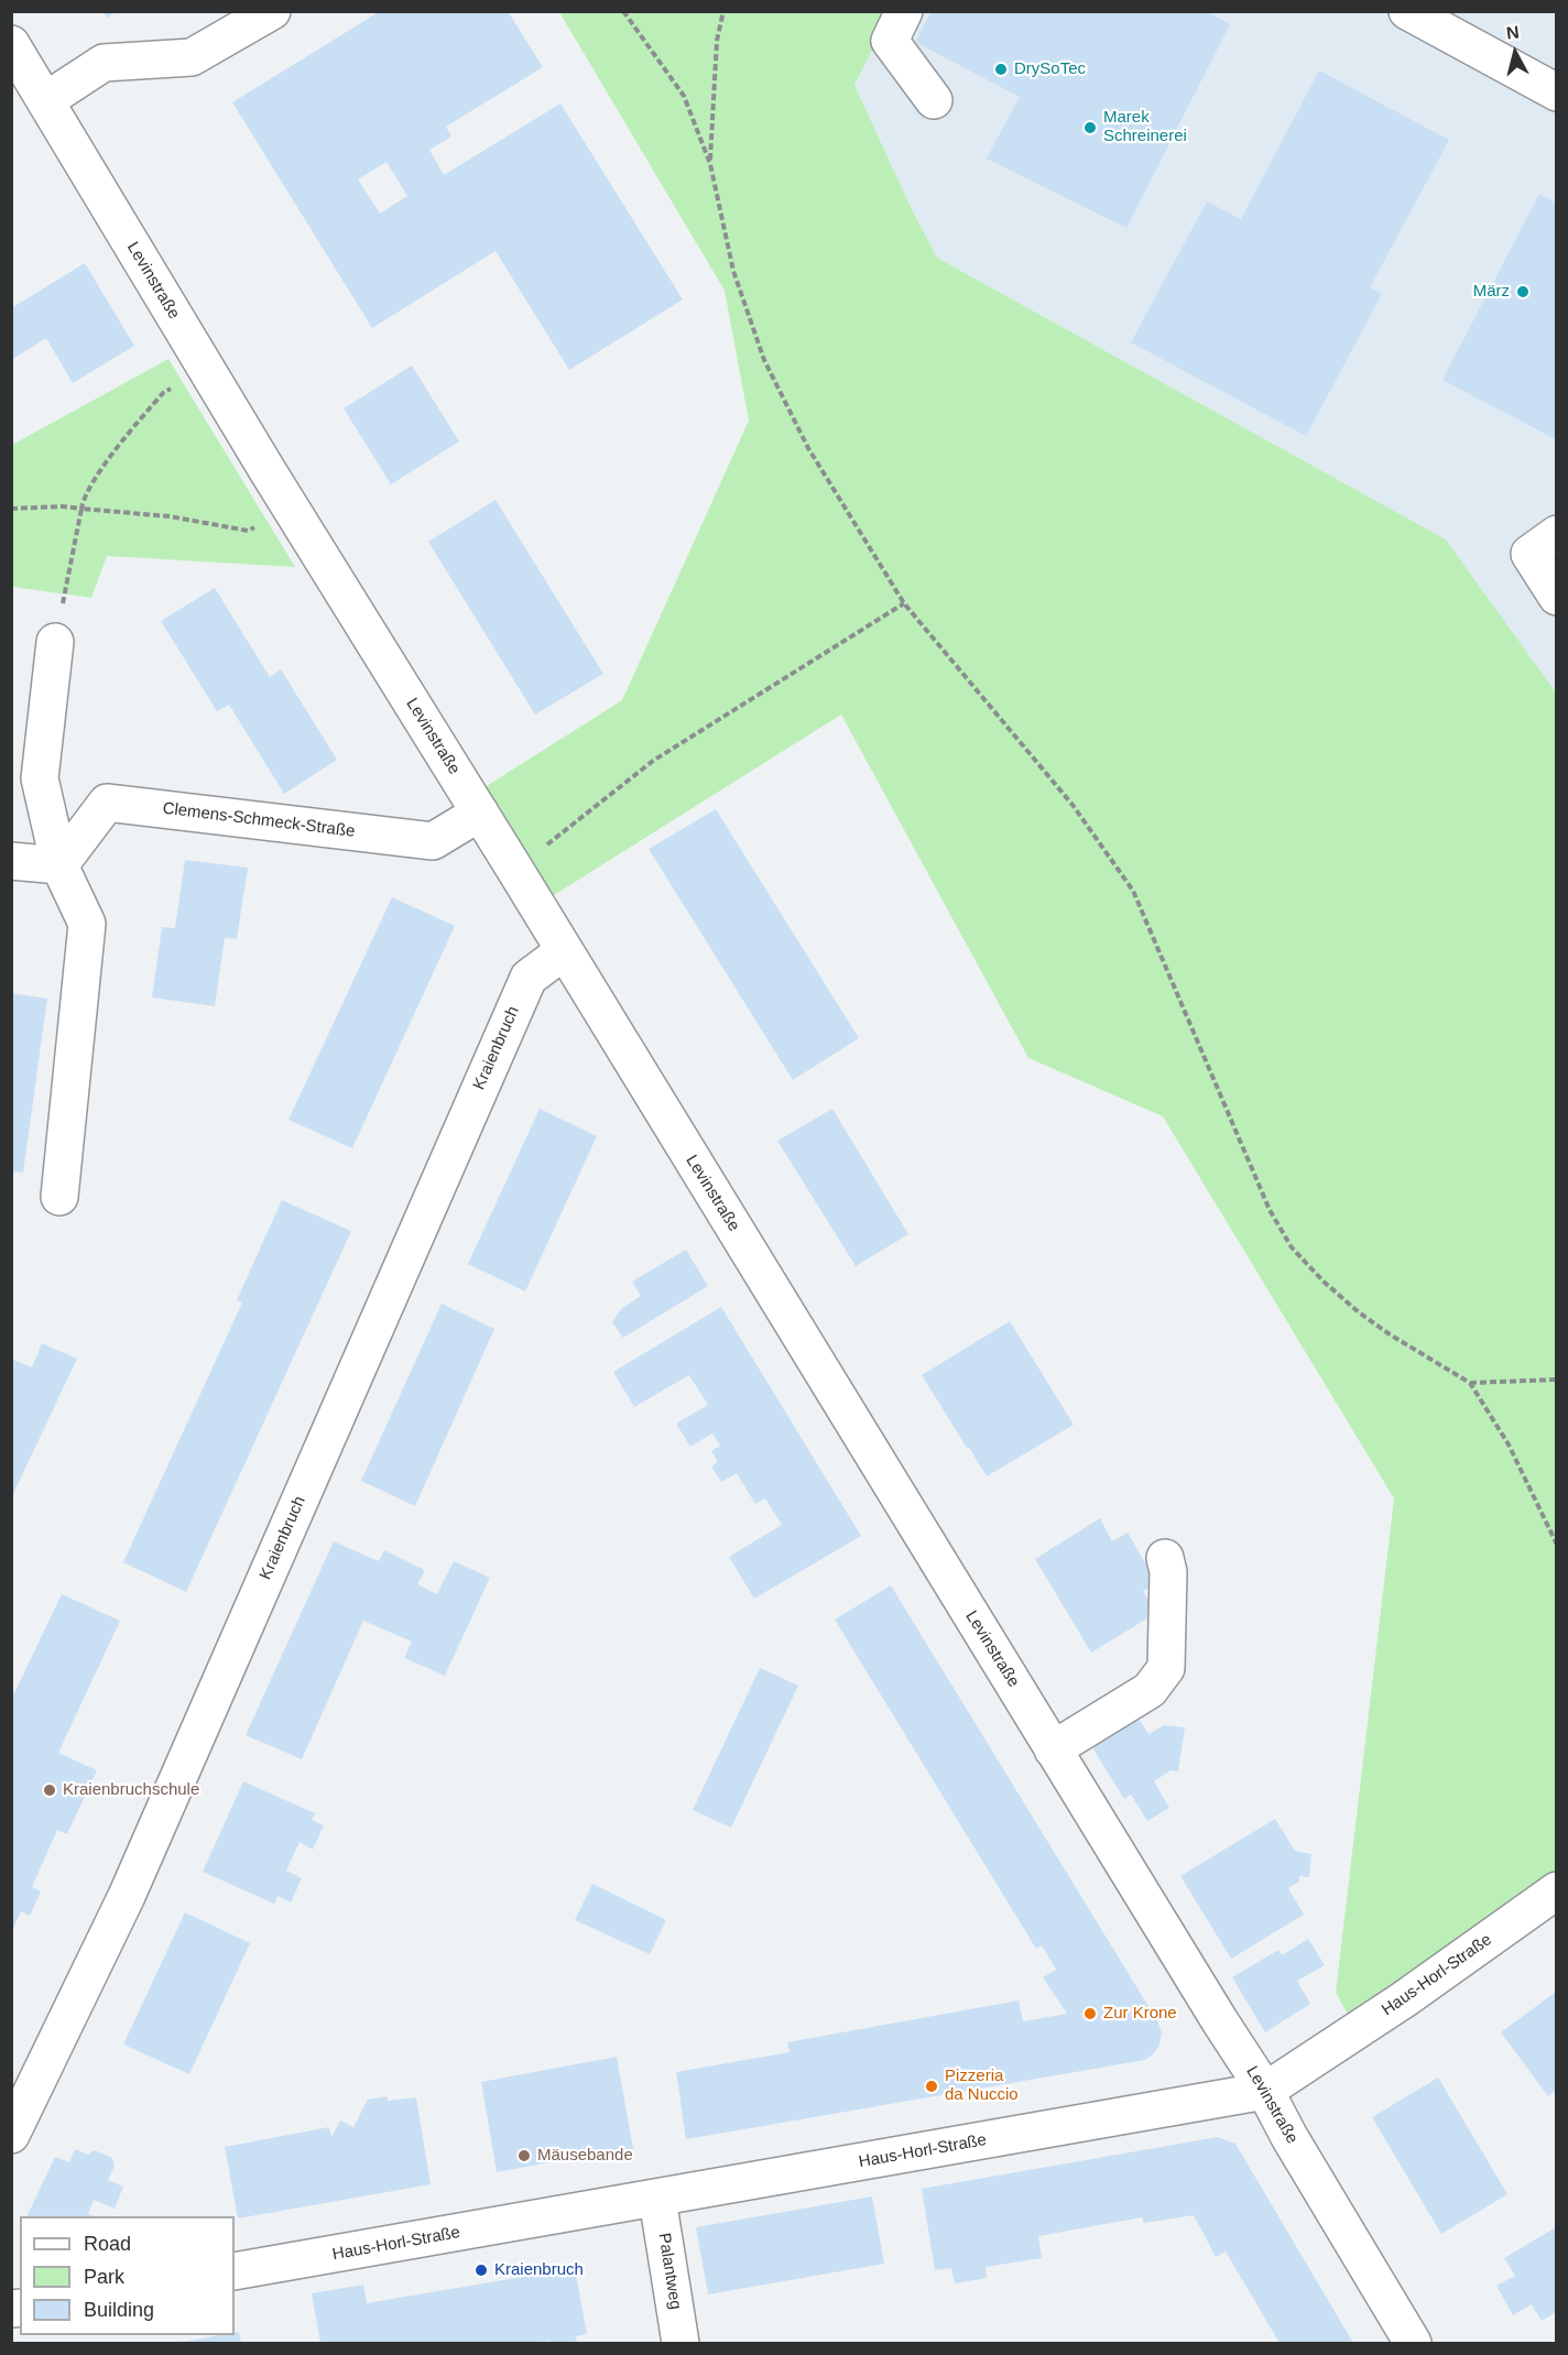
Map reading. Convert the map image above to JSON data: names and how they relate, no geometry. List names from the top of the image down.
{
  "streets": {
    "street": [
      "Levinstraße",
      "Clemens-Schmeck-Straße",
      "Kraienbruch",
      "Haus-Horl-Straße",
      "Palantweg"
    ]
  },
  "crossings": [
    ["Levinstraße", "Clemens-Schmeck-Straße"],
    ["Levinstraße", "Kraienbruch"],
    ["Levinstraße", "Haus-Horl-Straße"],
    ["Haus-Horl-Straße", "Palantweg"]
  ],
  "places": [
    "DrySoTec",
    "Marek Schreinerei",
    "März",
    "Kraienbruchschule",
    "Zur Krone",
    "Pizzeria da Nuccio",
    "Mäusebande",
    "Kraienbruch"
  ],
  "legend": ["Road", "Park", "Building"],
  "north": "top"
}
